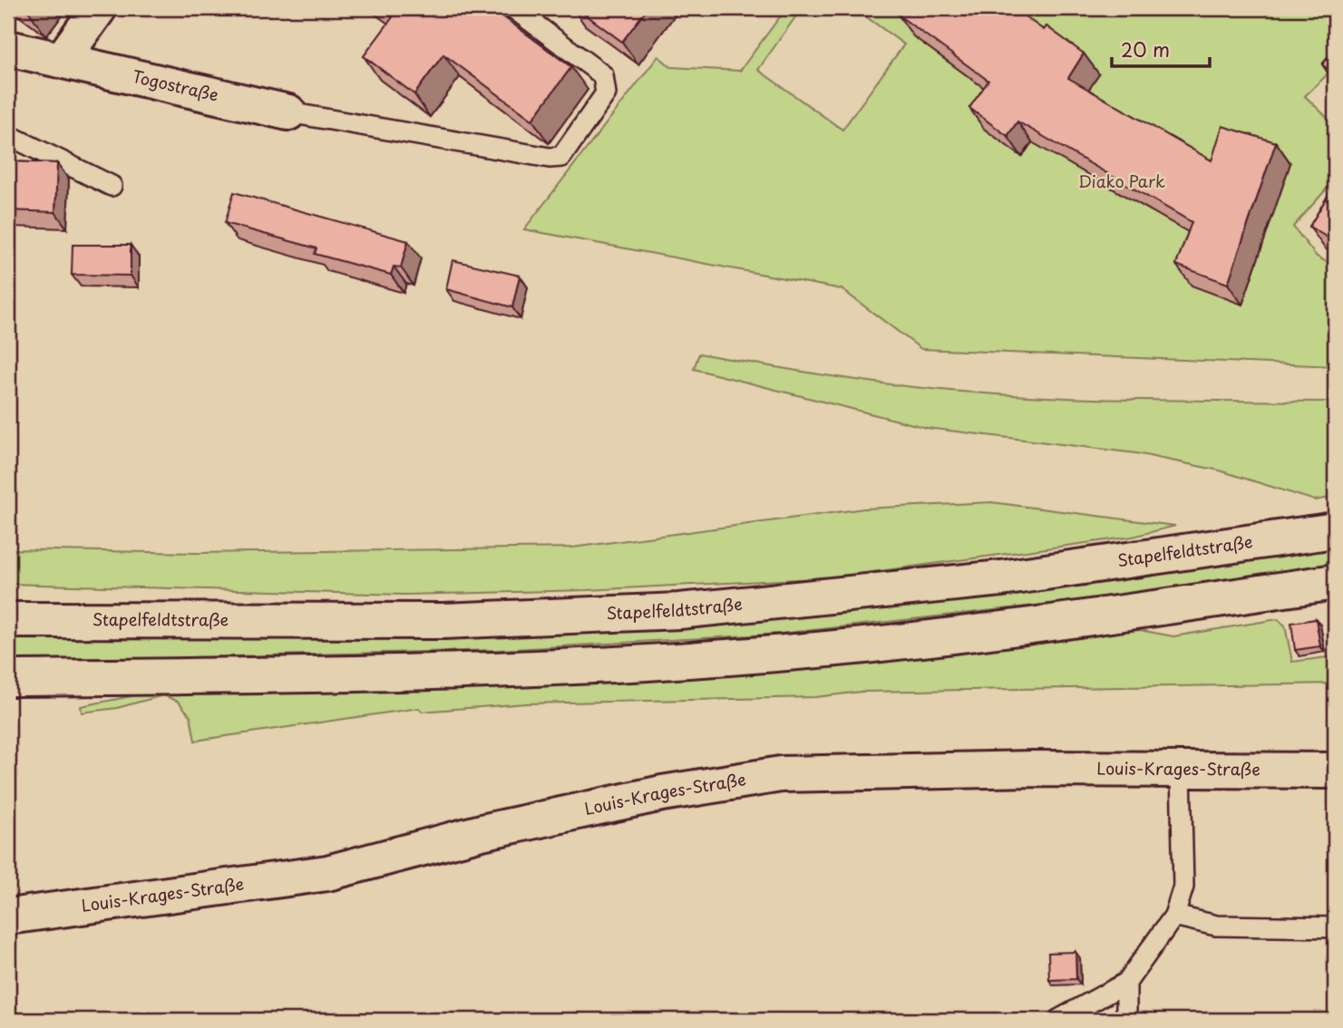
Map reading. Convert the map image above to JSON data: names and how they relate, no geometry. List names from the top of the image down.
{
  "streets": {
    "main road": ["Togostraße", "Stapelfeldtstraße", "Louis-Krages-Straße"]
  },
  "parks": ["Diako Park"],
  "scale_bar": "20 m"
}
